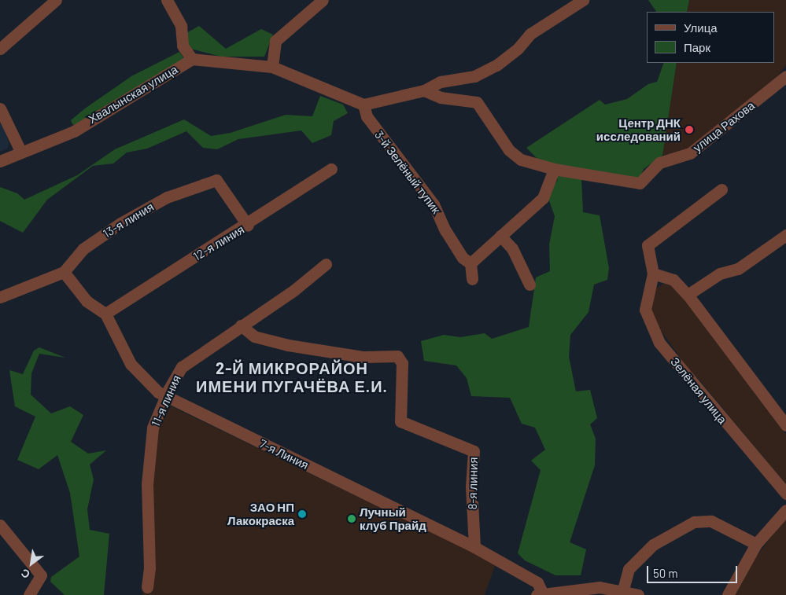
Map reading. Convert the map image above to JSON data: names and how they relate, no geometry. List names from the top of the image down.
{
  "streets": {
    "street": [
      "Хвалынская улица",
      "улица Рахова",
      "3-й Зелёный тупик",
      "13-я линия",
      "12-я линия",
      "Зелёная улица",
      "11-я линия",
      "7-я Линия",
      "8-я линия"
    ]
  },
  "crossings": [
    ["13-я линия", "12-я линия"],
    ["13-я линия", "7-я Линия"],
    ["12-я линия", "7-я Линия"],
    ["11-я линия", "7-я Линия"],
    ["11-я линия", "8-я линия"],
    ["7-я Линия", "8-я линия"]
  ],
  "districts": ["2-Й МИКРОРАЙОН ИМЕНИ ПУГАЧЁВА Е.И."],
  "places": ["Центр ДНК исследований", "ЗАО НП Лакокраска", "Лучный клуб Прайд"],
  "legend": ["Улица", "Парк"],
  "scale_bar": "50 m",
  "north": "bottom left"
}
